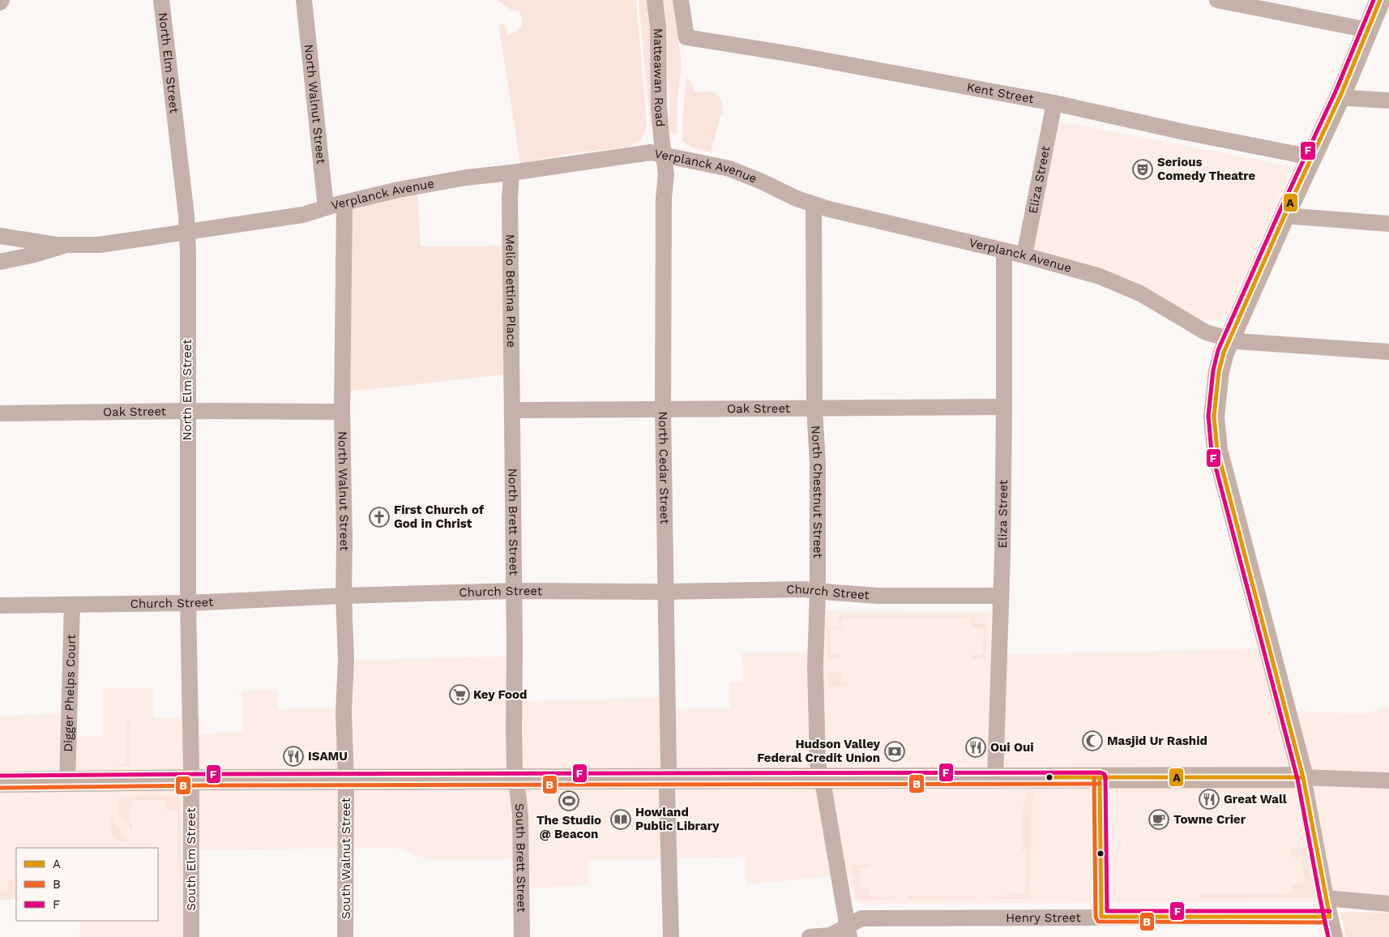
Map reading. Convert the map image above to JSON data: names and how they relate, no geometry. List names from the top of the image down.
{
  "streets": {
    "street": [
      "North Elm Street",
      "Matteawan Road",
      "Kent Street",
      "North Walnut Street",
      "Verplanck Avenue",
      "Eliza Street",
      "Melio Bettina Place",
      "Oak Street",
      "North Cedar Street",
      "North Chestnut Street",
      "North Brett Street",
      "Church Street",
      "Digger Phelps Court",
      "South Walnut Street",
      "South Brett Street",
      "South Elm Street",
      "Henry Street"
    ]
  },
  "crossings": [
    ["North Elm Street", "Verplanck Avenue"],
    ["North Elm Street", "Oak Street"],
    ["North Elm Street", "Church Street"],
    ["North Elm Street", "South Elm Street"],
    ["Matteawan Road", "Verplanck Avenue"],
    ["Matteawan Road", "North Cedar Street"],
    ["Kent Street", "Eliza Street"],
    ["North Walnut Street", "Verplanck Avenue"],
    ["North Walnut Street", "Oak Street"],
    ["North Walnut Street", "Church Street"],
    ["North Walnut Street", "South Walnut Street"],
    ["Verplanck Avenue", "Eliza Street"],
    ["Verplanck Avenue", "Melio Bettina Place"],
    ["Verplanck Avenue", "North Cedar Street"],
    ["Verplanck Avenue", "North Chestnut Street"],
    ["Eliza Street", "Oak Street"],
    ["Eliza Street", "Church Street"],
    ["Melio Bettina Place", "Oak Street"],
    ["Melio Bettina Place", "North Brett Street"],
    ["Oak Street", "North Cedar Street"],
    ["Oak Street", "North Chestnut Street"],
    ["Oak Street", "North Brett Street"],
    ["North Cedar Street", "Church Street"],
    ["North Chestnut Street", "Church Street"],
    ["North Chestnut Street", "Henry Street"],
    ["North Brett Street", "Church Street"],
    ["North Brett Street", "South Brett Street"],
    ["Church Street", "Digger Phelps Court"]
  ],
  "places": {
    "theatre": ["Serious Comedy Theatre"],
    "church": ["First Church of God in Christ"],
    "supermarket": ["Key Food"],
    "mosque": ["Masjid Ur Rashid"],
    "restaurant": ["Oui Oui", "ISAMU", "Great Wall"],
    "bank": ["Hudson Valley Federal Credit Union"],
    "sports": ["The Studio @ Beacon"],
    "library": ["Howland Public Library"],
    "cafe": ["Towne Crier"]
  },
  "lines": ["transit line A", "transit line F", "transit line B"],
  "legend": ["A", "B", "F"]
}
